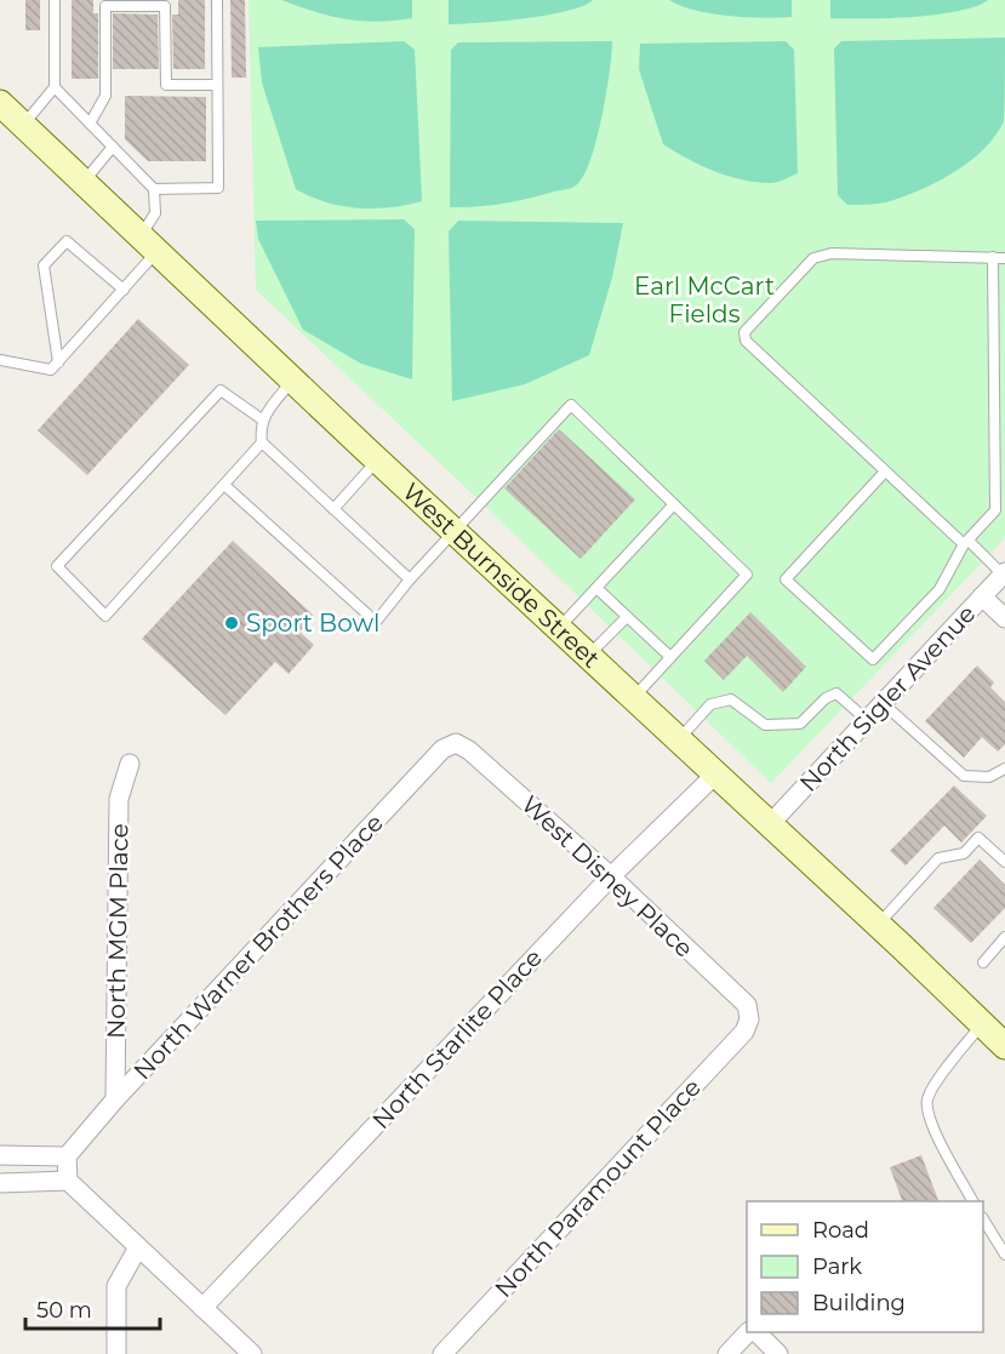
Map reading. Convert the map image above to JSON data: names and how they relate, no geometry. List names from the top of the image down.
{
  "streets": {
    "main road": ["West Burnside Street"],
    "street": [
      "North Sigler Avenue",
      "West Disney Place",
      "North MGM Place",
      "North Warner Brothers Place",
      "North Starlite Place",
      "North Paramount Place"
    ]
  },
  "crossings": [
    ["West Burnside Street", "North Sigler Avenue"],
    ["West Burnside Street", "North Starlite Place"],
    ["West Disney Place", "North Warner Brothers Place"],
    ["West Disney Place", "North Starlite Place"],
    ["West Disney Place", "North Paramount Place"],
    ["North MGM Place", "North Warner Brothers Place"]
  ],
  "parks": ["Earl McCart Fields"],
  "places": ["Sport Bowl"],
  "legend": ["Road", "Park", "Building"],
  "scale_bar": "50 m"
}
